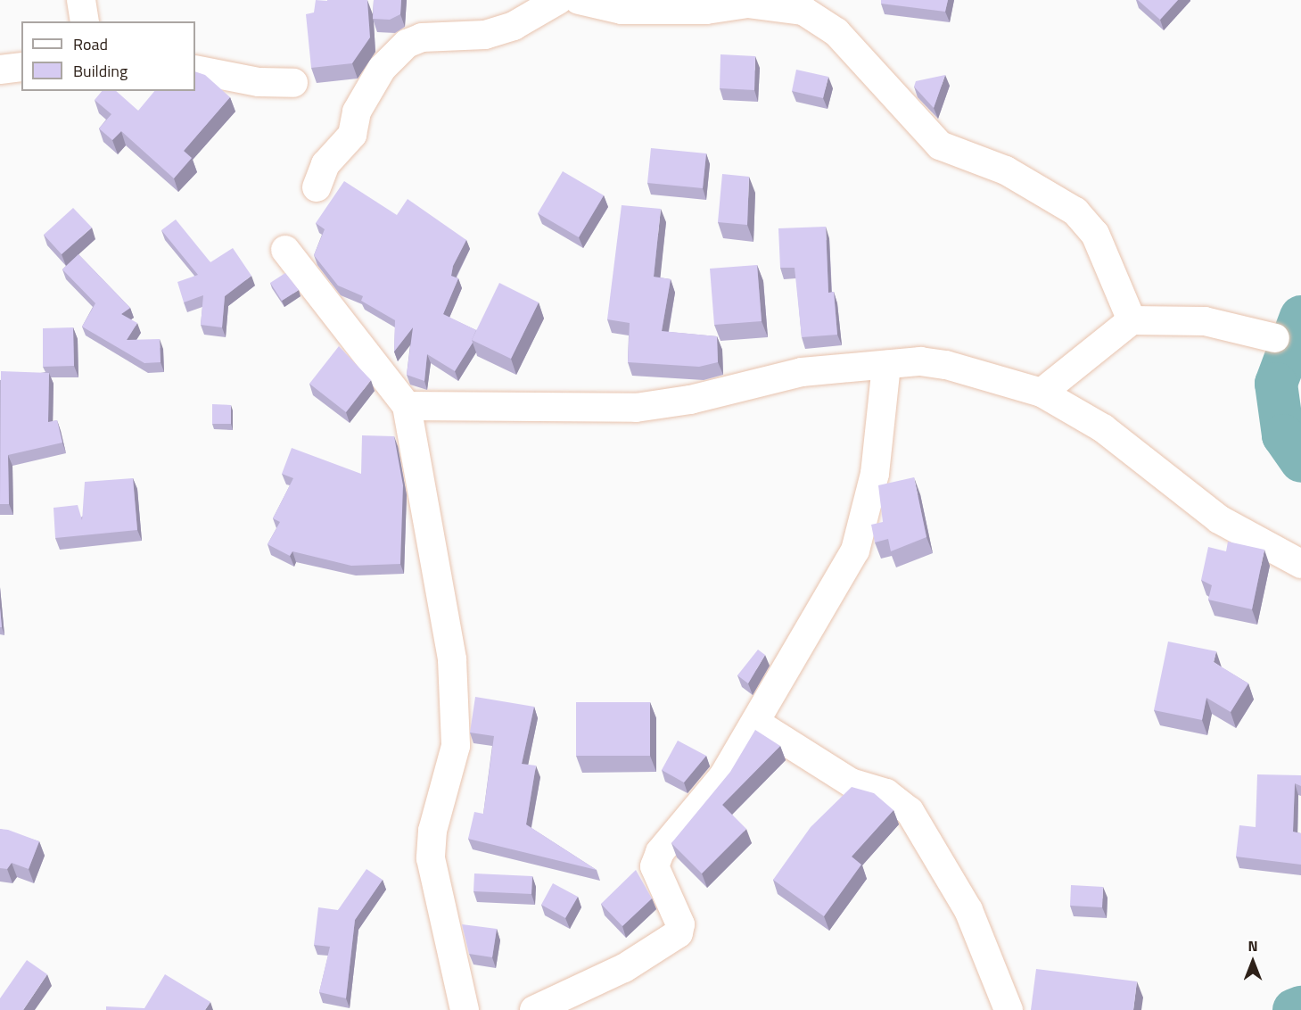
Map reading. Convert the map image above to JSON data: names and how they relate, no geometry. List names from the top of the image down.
{
  "legend": ["Road", "Building"],
  "north": "top"
}
